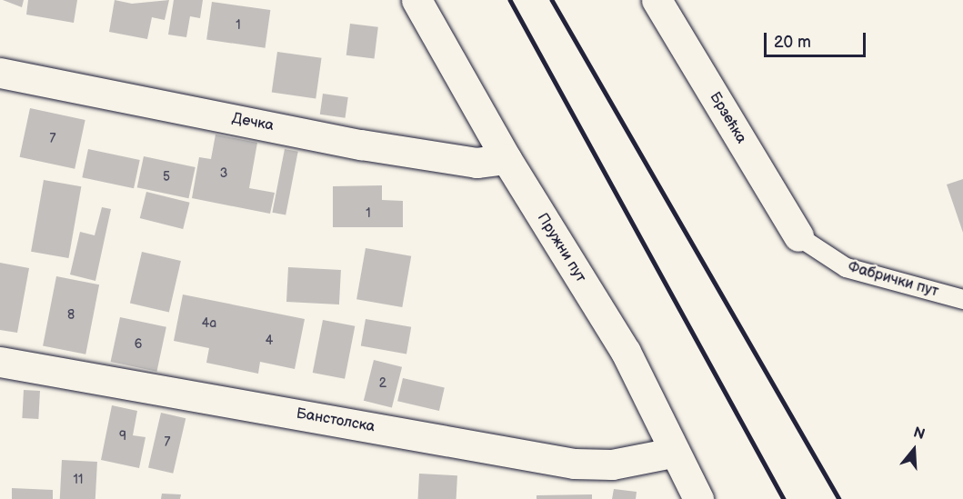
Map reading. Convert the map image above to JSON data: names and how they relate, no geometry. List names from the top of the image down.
{
  "streets": {
    "street": [
      "Брзећка",
      "Дечка",
      "Пружни пут",
      "Банстолска"
    ],
    "lane": ["Фабрички пут"]
  },
  "crossings": [
    ["Брзећка", "Фабрички пут"],
    ["Дечка", "Пружни пут"],
    ["Пружни пут", "Банстолска"]
  ],
  "house_numbers": [
    "1",
    "7",
    "3",
    "5",
    "1",
    "8",
    "4a",
    "4",
    "6",
    "2",
    "9",
    "7",
    "11"
  ],
  "scale_bar": "20 m",
  "north": "top"
}
